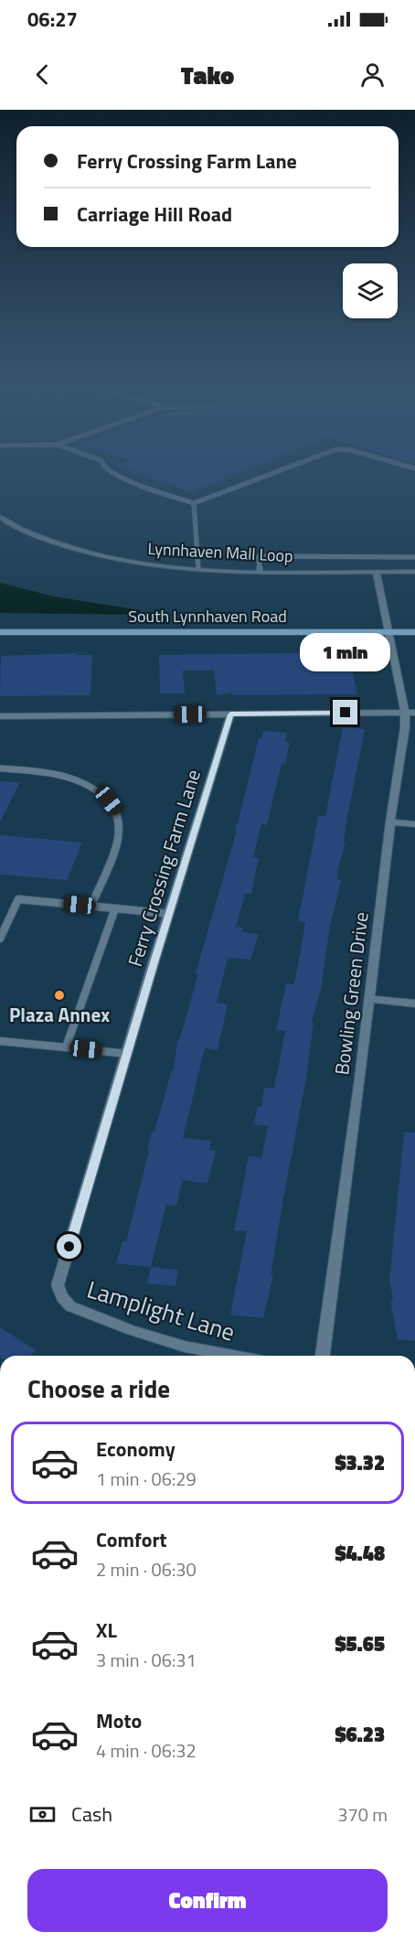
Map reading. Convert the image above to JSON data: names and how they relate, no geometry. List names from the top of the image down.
{
  "streets": {
    "street": [
      "Lynnhaven Mall Loop",
      "South Lynnhaven Road",
      "Ferry Crossing Farm Lane",
      "Bowling Green Drive",
      "Lamplight Lane"
    ]
  },
  "crossings": [
    ["Lynnhaven Mall Loop", "Bowling Green Drive"],
    ["South Lynnhaven Road", "Bowling Green Drive"],
    ["Ferry Crossing Farm Lane", "Lamplight Lane"]
  ],
  "places": ["Plaza Annex"],
  "page": {
    "status": "06:27",
    "header": "Tako",
    "banner": ["Ferry Crossing Farm Lane", "Carriage Hill Road"],
    "bubble": "1 min",
    "heading": "Choose a ride",
    "list": [
      {
        "name": "Economy",
        "note": "1 min · 06:29",
        "value": "$3.32"
      },
      {
        "name": "Comfort",
        "note": "2 min · 06:30",
        "value": "$4.48"
      },
      {
        "name": "XL",
        "note": "3 min · 06:31",
        "value": "$5.65"
      },
      {
        "name": "Moto",
        "note": "4 min · 06:32",
        "value": "$6.23"
      }
    ],
    "pay": ["Cash", "370 m"],
    "buttons": "Confirm"
  }
}
